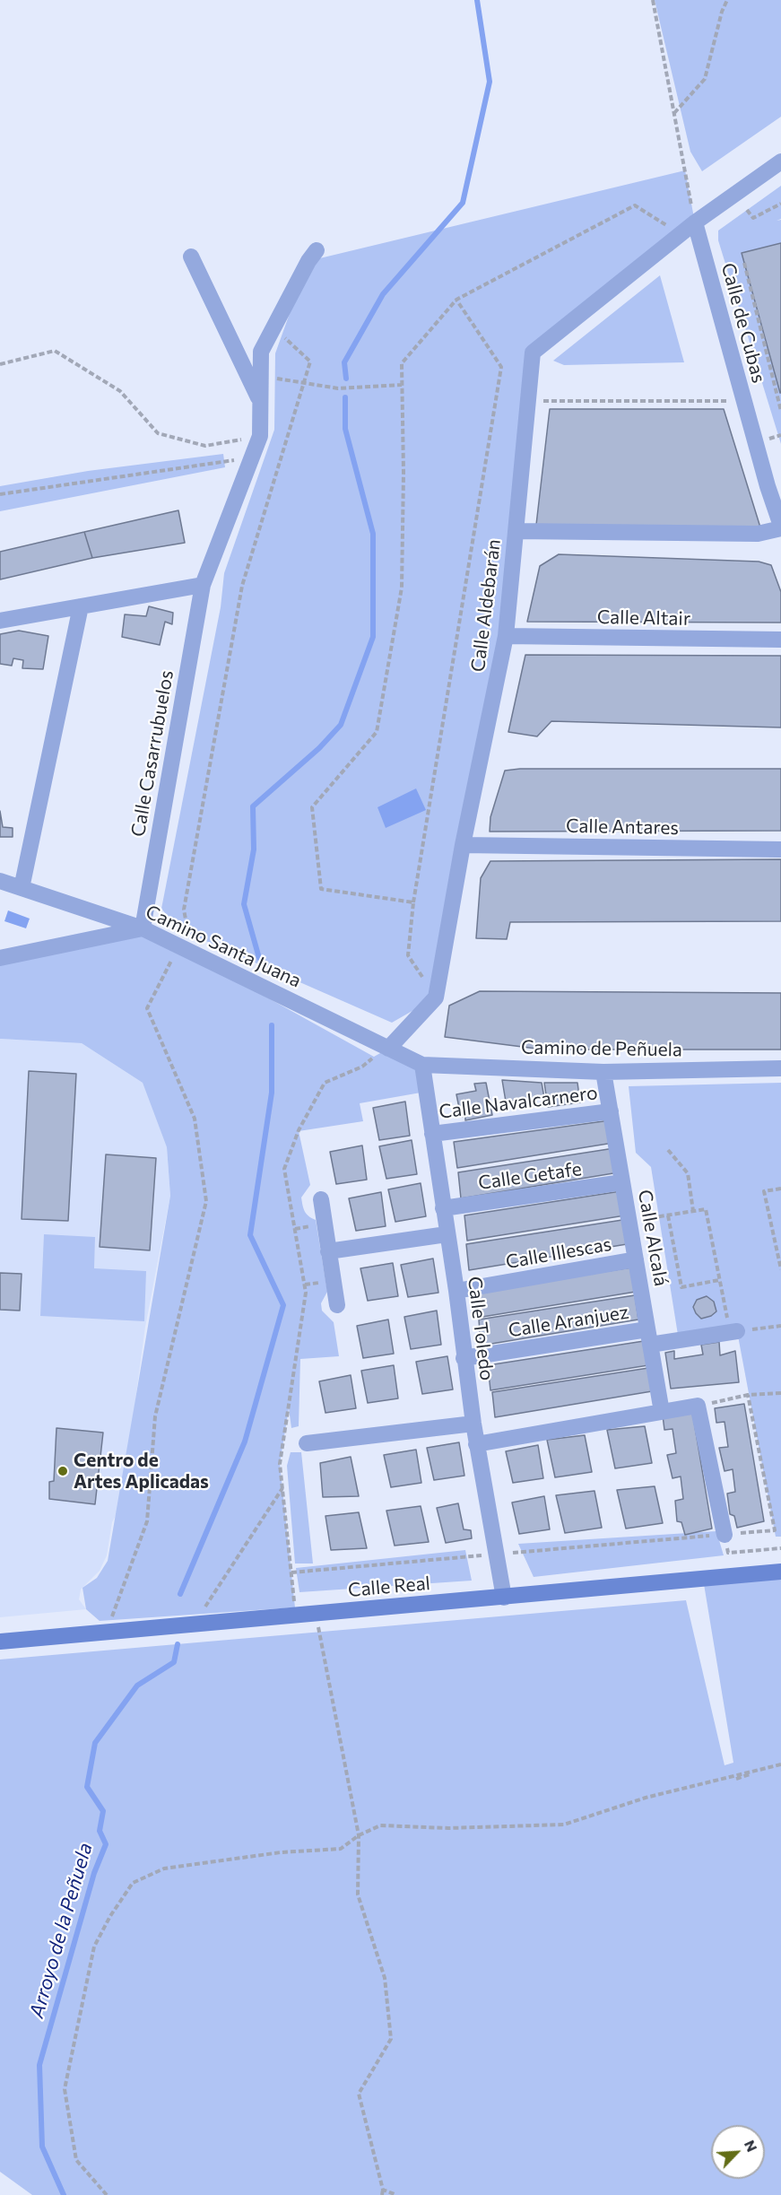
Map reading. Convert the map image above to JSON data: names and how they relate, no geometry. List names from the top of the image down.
{
  "streets": {
    "street": [
      "Calle de Cubas",
      "Calle Aldebarán",
      "Calle Altair",
      "Calle Casarrubuelos",
      "Calle Antares",
      "Camino Santa Juana",
      "Camino de Peñuela",
      "Calle Navalcarnero",
      "Calle Getafe",
      "Calle Alcalá",
      "Calle Illescas",
      "Calle Aranjuez",
      "Calle Toledo",
      "Calle Real"
    ]
  },
  "crossings": [
    ["Calle de Cubas", "Calle Aldebarán"],
    ["Calle Aldebarán", "Calle Altair"],
    ["Calle Aldebarán", "Calle Antares"],
    ["Calle Casarrubuelos", "Camino Santa Juana"],
    ["Camino Santa Juana", "Camino de Peñuela"],
    ["Camino Santa Juana", "Calle Toledo"],
    ["Camino de Peñuela", "Calle Alcalá"],
    ["Camino de Peñuela", "Calle Toledo"],
    ["Calle Navalcarnero", "Calle Alcalá"],
    ["Calle Navalcarnero", "Calle Toledo"],
    ["Calle Getafe", "Calle Alcalá"],
    ["Calle Getafe", "Calle Toledo"],
    ["Calle Alcalá", "Calle Illescas"],
    ["Calle Alcalá", "Calle Aranjuez"],
    ["Calle Illescas", "Calle Toledo"],
    ["Calle Aranjuez", "Calle Toledo"],
    ["Calle Toledo", "Calle Real"]
  ],
  "water": ["Arroyo de la Peñuela"],
  "places": ["Centro de Artes Aplicadas"],
  "north": "top right"
}
